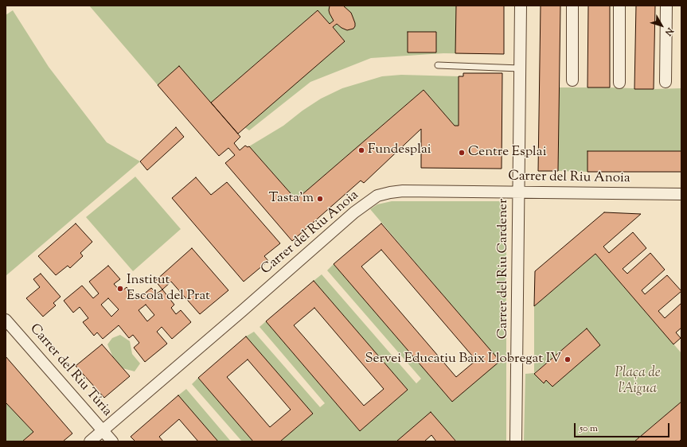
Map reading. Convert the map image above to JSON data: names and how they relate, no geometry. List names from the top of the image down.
{
  "streets": {
    "street": ["Carrer del Riu Anoia", "Carrer del Riu Cardener", "Carrer del Riu Túria"]
  },
  "crossings": [
    ["Carrer del Riu Anoia", "Carrer del Riu Cardener"],
    ["Carrer del Riu Anoia", "Carrer del Riu Túria"]
  ],
  "parks": ["Plaça de l'Aigua"],
  "places": [
    "Fundesplai",
    "Centre Esplai",
    "Tasta'm",
    "Institut Escola del Prat",
    "Servei Educatiu Baix Llobregat IV"
  ],
  "scale_bar": "50 m",
  "north": "bottom right"
}
